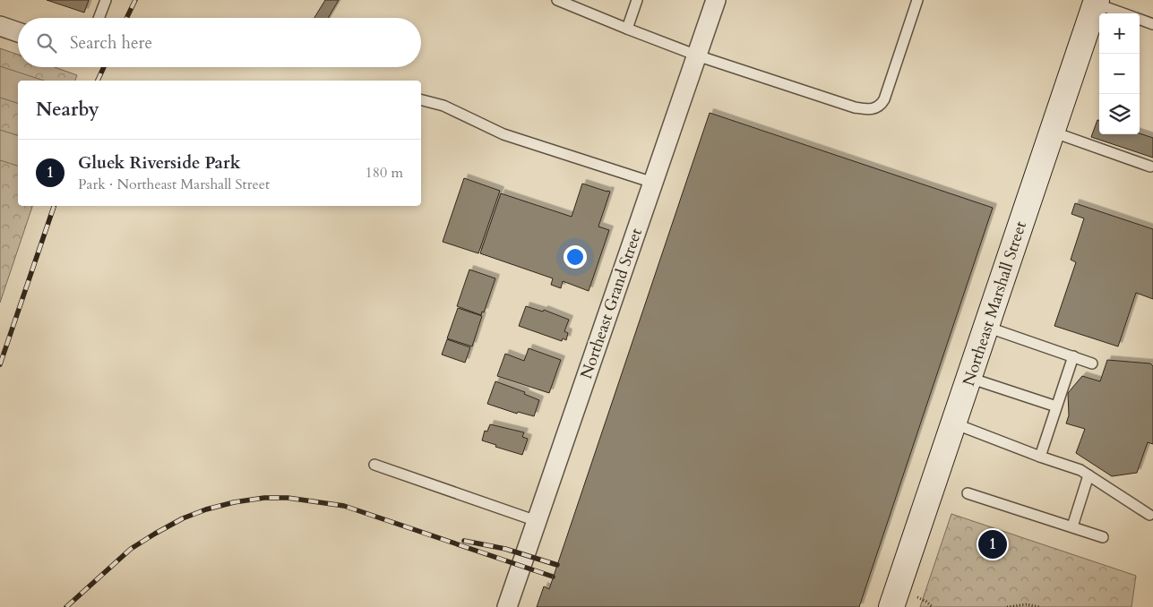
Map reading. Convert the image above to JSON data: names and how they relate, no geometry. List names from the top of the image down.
{
  "streets": {
    "street": ["Northeast Grand Street", "Northeast Marshall Street"]
  },
  "page": {
    "map_buttons": ["+", "−"],
    "search": "Search here",
    "heading": "Nearby",
    "list": [
      {
        "mark": "1",
        "name": "Gluek Riverside Park",
        "note": "Park · Northeast Marshall Street",
        "value": "180 m"
      }
    ],
    "pins": "1"
  }
}
